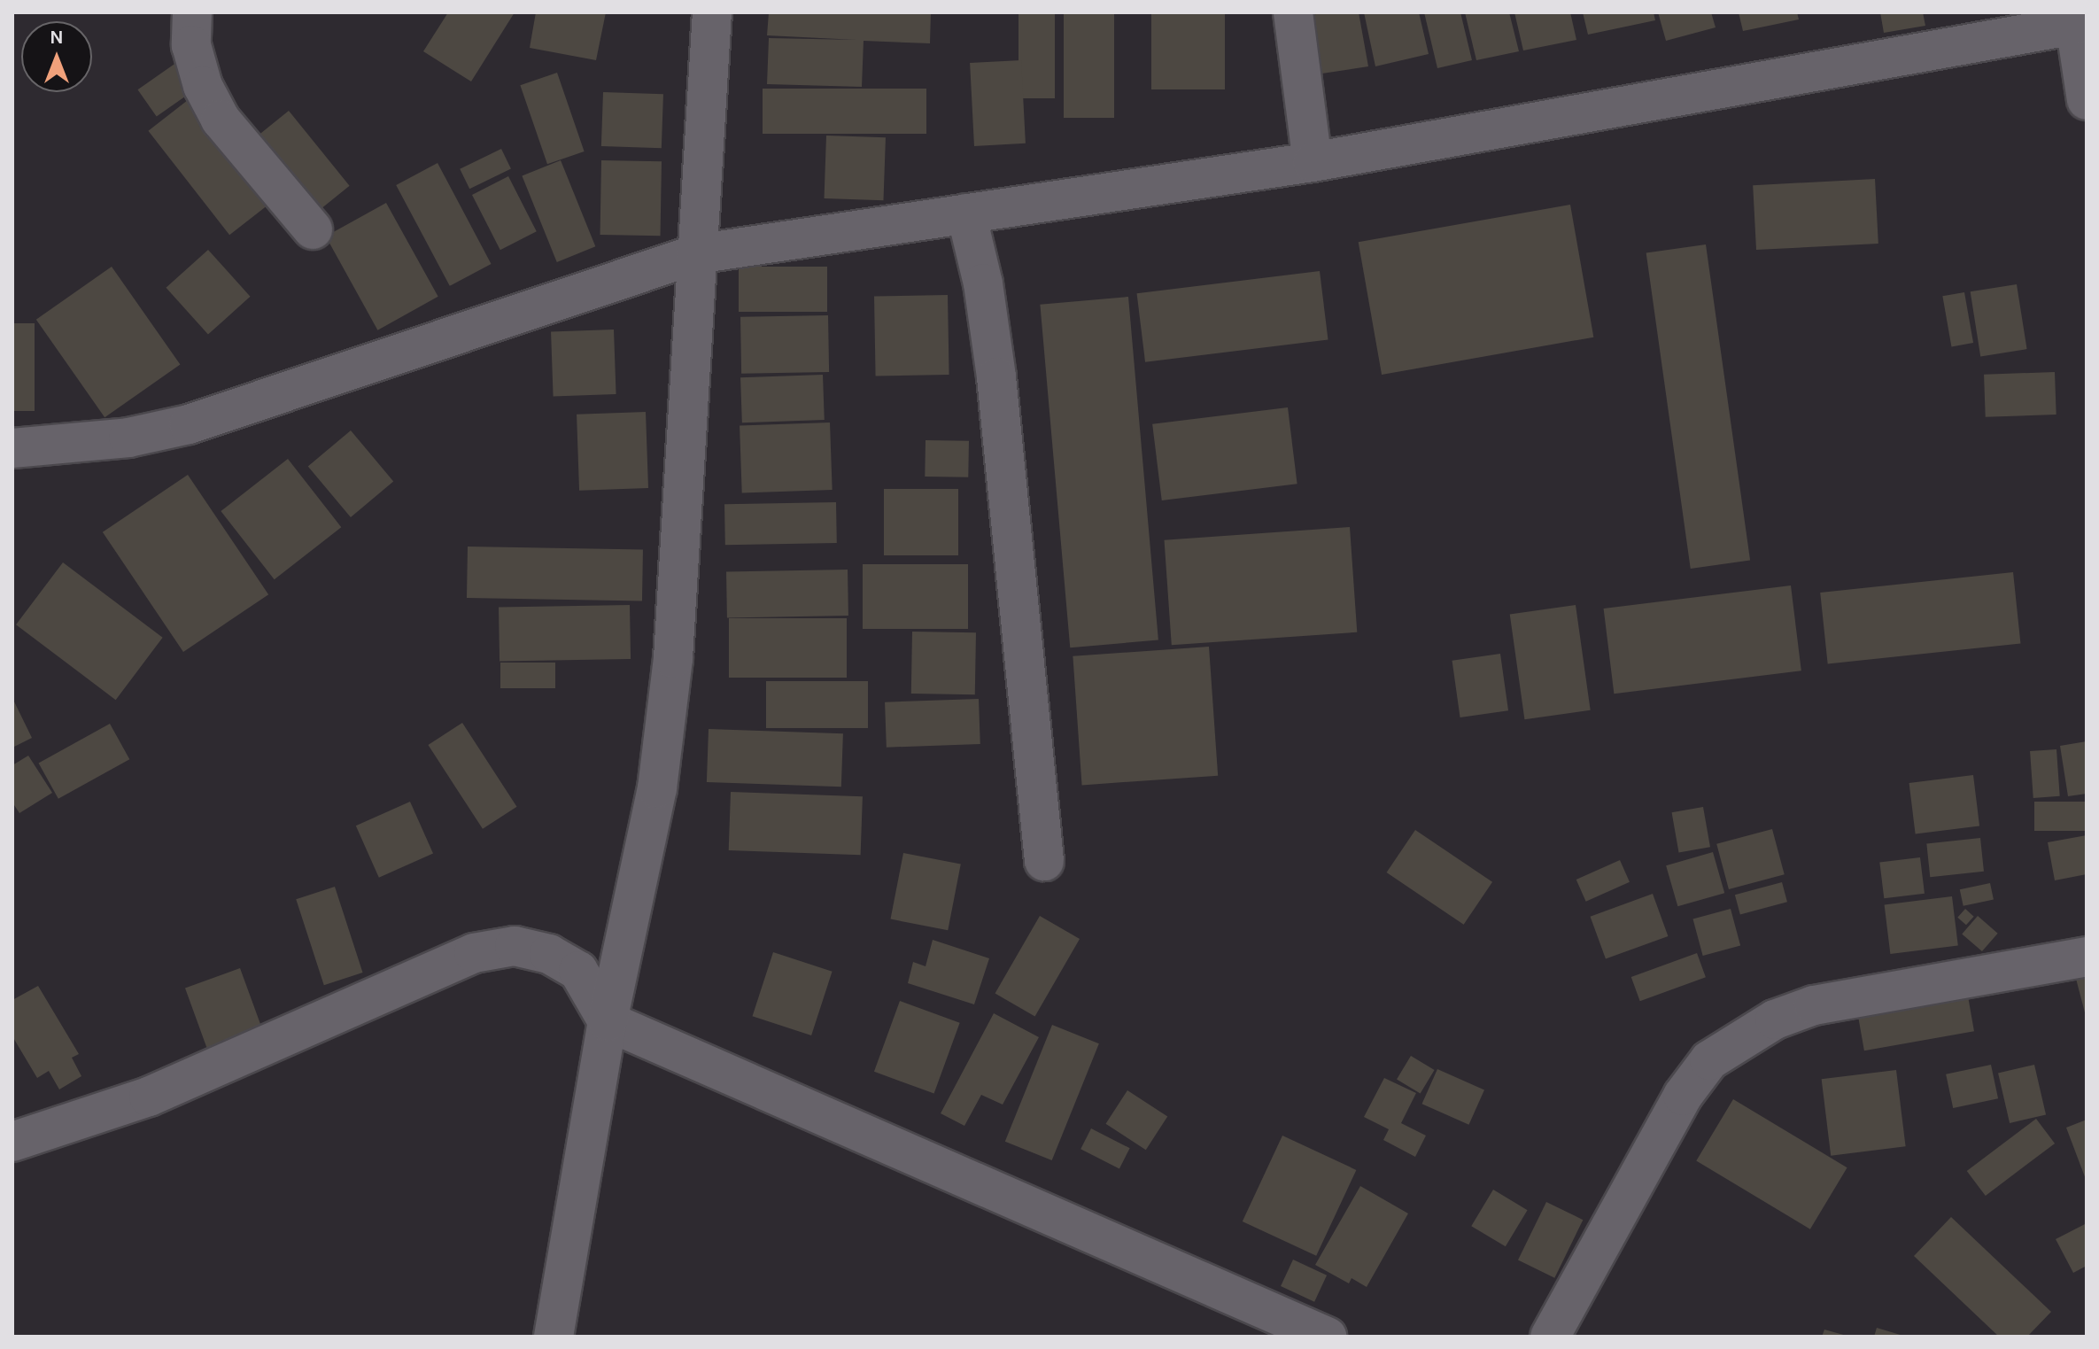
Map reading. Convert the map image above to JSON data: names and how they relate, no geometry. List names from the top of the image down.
{
  "north": "top"
}
